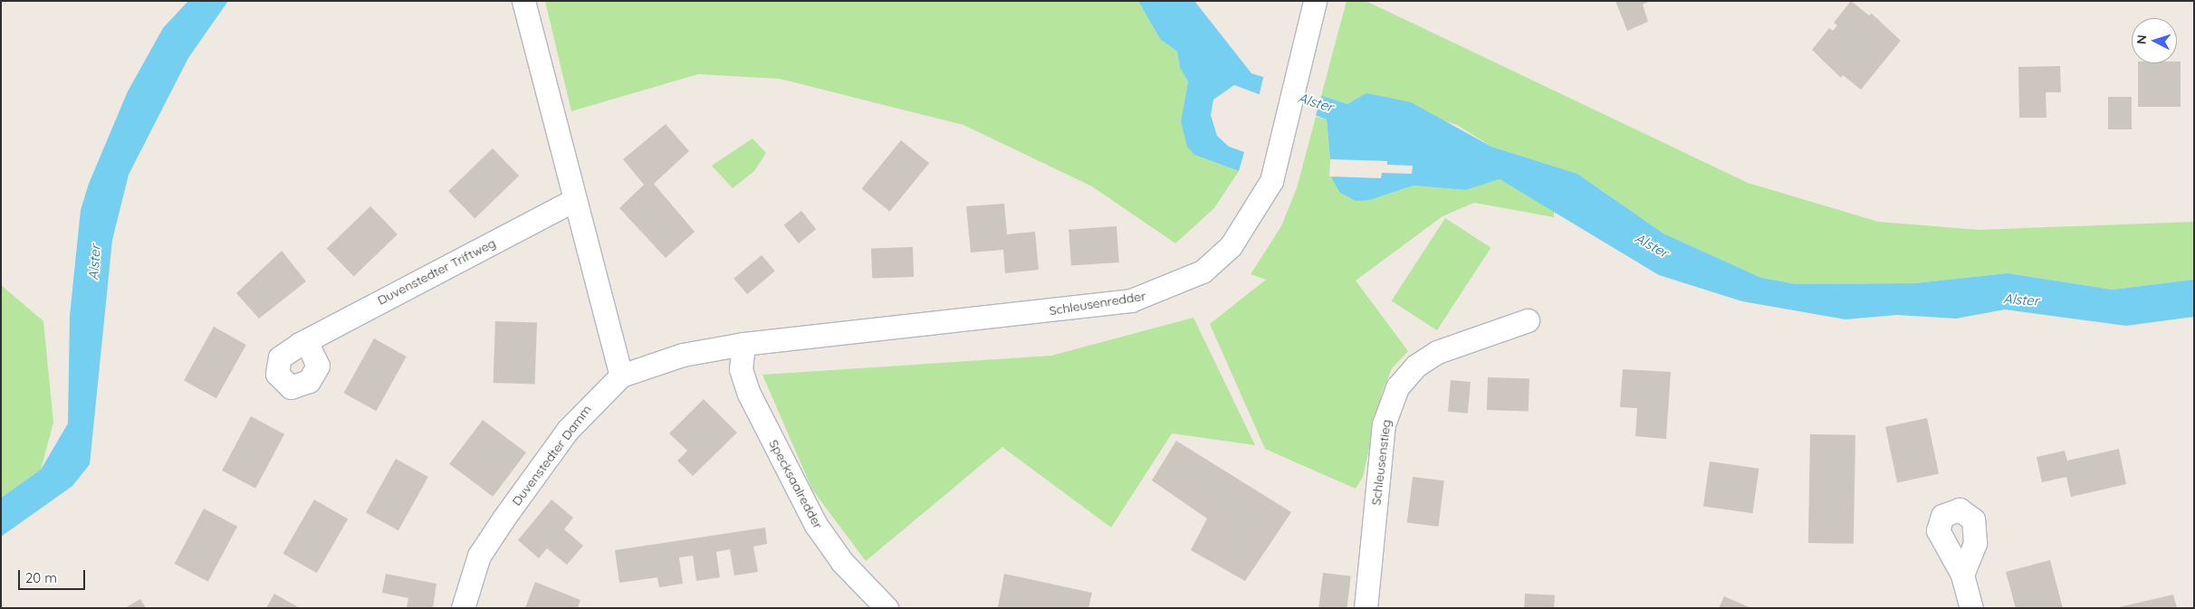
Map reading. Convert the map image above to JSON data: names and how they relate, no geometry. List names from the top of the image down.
{
  "streets": {
    "street": [
      "Duvenstedter Triftweg",
      "Schleusenredder",
      "Duvenstedter Damm",
      "Schleusenstieg",
      "Specksaalredder"
    ]
  },
  "crossings": [
    ["Schleusenredder", "Duvenstedter Damm"],
    ["Schleusenredder", "Specksaalredder"],
    ["Duvenstedter Damm", "Specksaalredder"]
  ],
  "water": ["Alster"],
  "scale_bar": "20 m",
  "north": "left"
}
